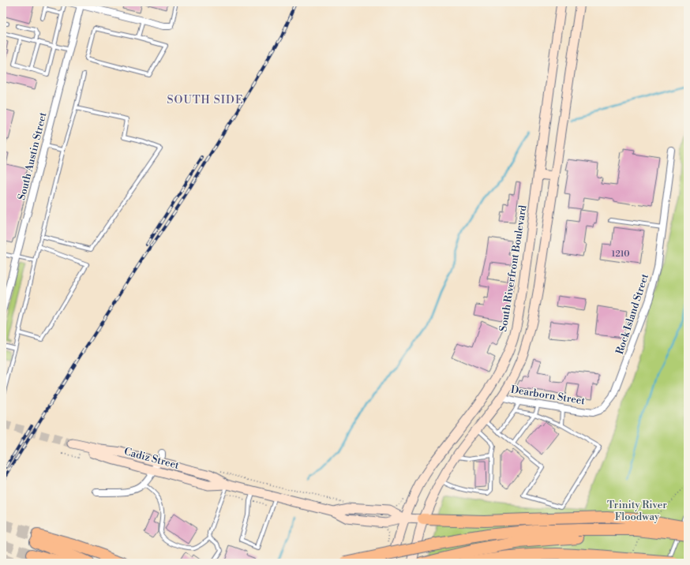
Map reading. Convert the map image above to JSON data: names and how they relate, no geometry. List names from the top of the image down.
{
  "streets": {
    "main road": ["South Riverfront Boulevard", "Cadiz Street"],
    "street": ["South Austin Street", "Rock Island Street", "Dearborn Street"]
  },
  "crossings": [
    ["South Riverfront Boulevard", "Cadiz Street"],
    ["Rock Island Street", "Dearborn Street"]
  ],
  "districts": ["SOUTH SIDE"],
  "parks": ["Trinity River Floodway"],
  "house_numbers": ["1210"]
}
